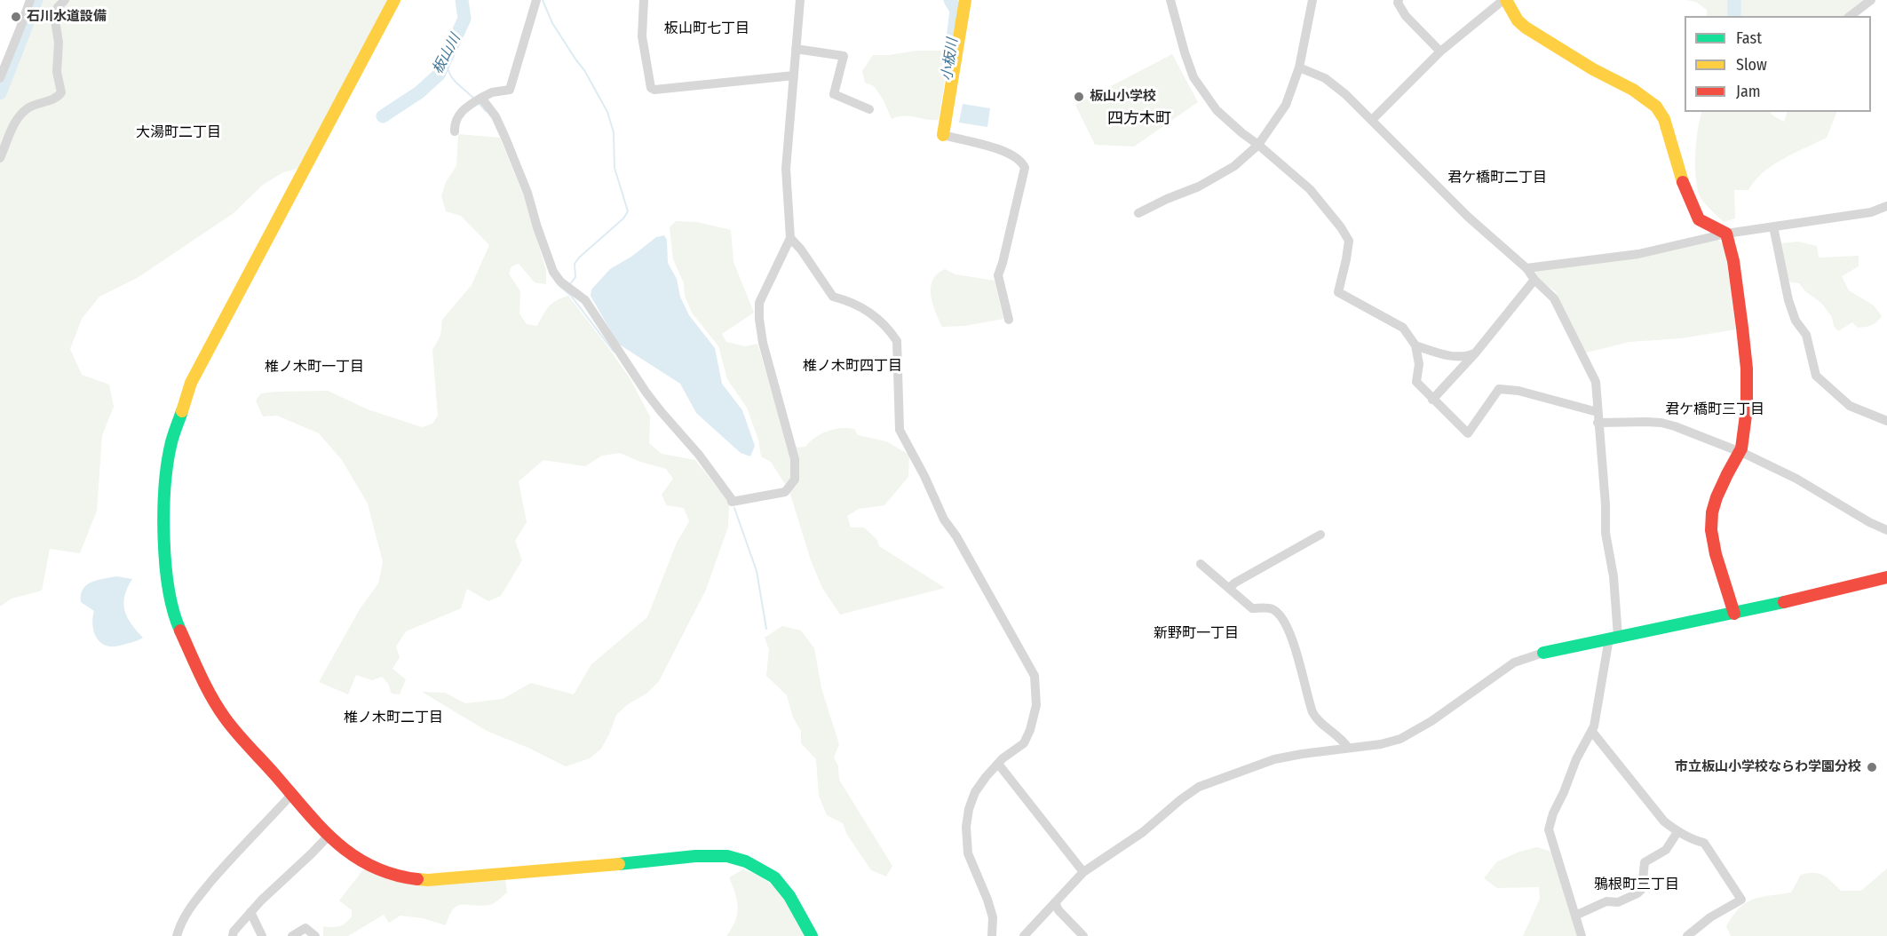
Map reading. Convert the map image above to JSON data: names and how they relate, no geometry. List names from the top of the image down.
{
  "districts": [
    "板山町七丁目",
    "四方木町",
    "大湯町二丁目",
    "君ケ橋町二丁目",
    "椎ノ木町四丁目",
    "椎ノ木町一丁目",
    "君ケ橋町三丁目",
    "新野町一丁目",
    "椎ノ木町二丁目",
    "鴉根町三丁目"
  ],
  "water": ["板山川", "小板川"],
  "places": ["石川水道設備", "板山小学校", "市立板山小学校ならわ学園分校"],
  "legend": ["Fast", "Slow", "Jam"]
}
